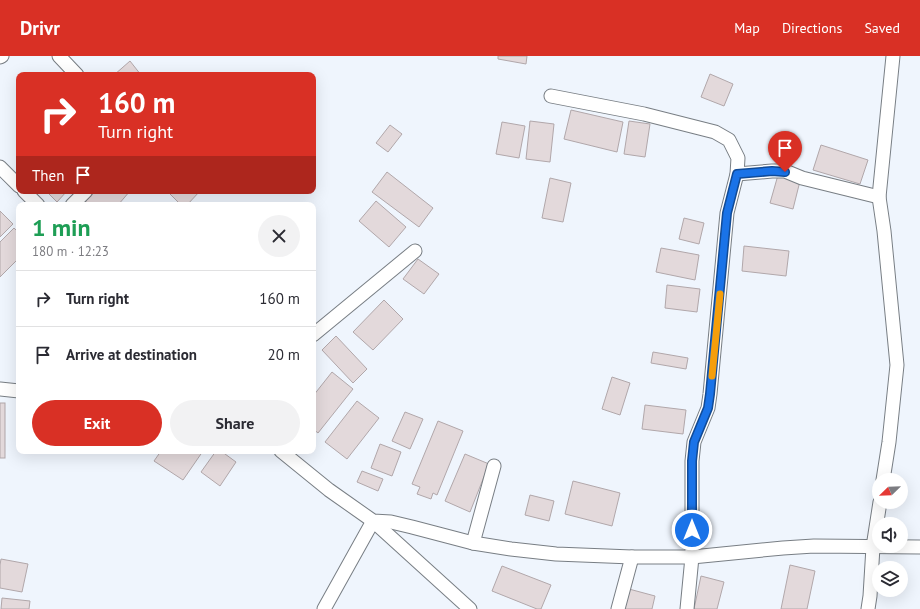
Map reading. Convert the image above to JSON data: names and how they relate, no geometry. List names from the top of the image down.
{
  "north": "bottom left",
  "page": {
    "header": "Drivr",
    "nav": ["Map", "Directions", "Saved"],
    "turn": ["160 m", "Turn right"],
    "then": "Then",
    "heading": ["1 min", "180 m · 12:23"],
    "list": [
      {
        "name": "Turn right",
        "value": "160 m"
      },
      {
        "name": "Arrive at destination",
        "value": "20 m"
      }
    ],
    "buttons": ["Exit", "Share"]
  }
}
